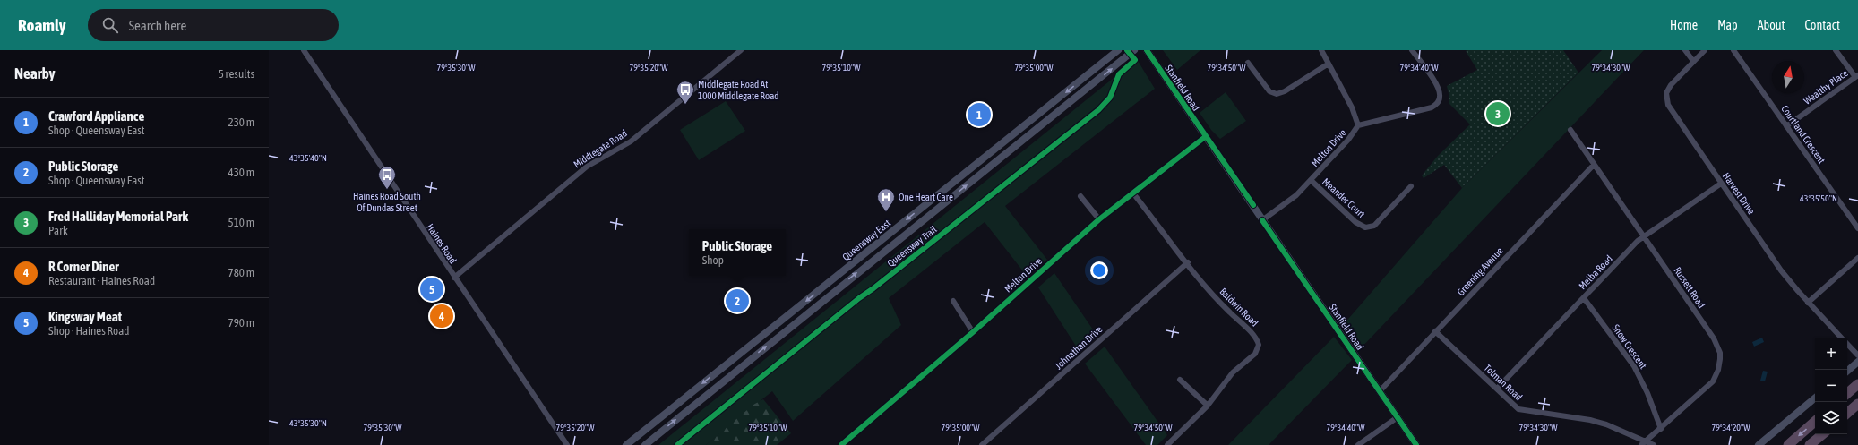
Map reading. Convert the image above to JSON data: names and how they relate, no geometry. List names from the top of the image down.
{
  "streets": {
    "main road": ["Stanfield Road", "Queensway East"],
    "street": [
      "Wealthy Place",
      "Courtland Crescent",
      "Melton Drive",
      "Middlegate Road",
      "Harvest Drive",
      "Meander Court",
      "Haines Road",
      "Greening Avenue",
      "Melba Road",
      "Russett Road",
      "Baldwin Road",
      "Snow Crescent",
      "Johnathan Drive",
      "Tolman Road"
    ],
    "cycle path": ["Queensway Trail"]
  },
  "crossings": [
    ["Wealthy Place", "Courtland Crescent"],
    ["Stanfield Road", "Melton Drive"],
    ["Stanfield Road", "Greening Avenue"],
    ["Melton Drive", "Meander Court"],
    ["Melton Drive", "Baldwin Road"],
    ["Middlegate Road", "Haines Road"],
    ["Harvest Drive", "Melba Road"],
    ["Greening Avenue", "Russett Road"],
    ["Greening Avenue", "Tolman Road"],
    ["Melba Road", "Russett Road"],
    ["Melba Road", "Snow Crescent"],
    ["Melba Road", "Tolman Road"],
    ["Russett Road", "Snow Crescent"],
    ["Russett Road", "Tolman Road"],
    ["Baldwin Road", "Johnathan Drive"]
  ],
  "places": {
    "bus stop": ["Middlegate Road At 1000 Middlegate Road", "Haines Road South Of Dundas Street"],
    "hospital": ["One Heart Care"]
  },
  "north": "top",
  "page": {
    "header": "Roamly",
    "search": "Search here",
    "nav": [
      "Home",
      "Map",
      "About",
      "Contact"
    ],
    "heading": ["Nearby", "5 results"],
    "list": [
      {
        "mark": "1",
        "name": "Crawford Appliance",
        "note": "Shop · Queensway East",
        "value": "230 m"
      },
      {
        "mark": "2",
        "name": "Public Storage",
        "note": "Shop · Queensway East",
        "value": "430 m"
      },
      {
        "mark": "3",
        "name": "Fred Halliday Memorial Park",
        "note": "Park",
        "value": "510 m"
      },
      {
        "mark": "4",
        "name": "R Corner Diner",
        "note": "Restaurant · Haines Road",
        "value": "780 m"
      },
      {
        "mark": "5",
        "name": "Kingsway Meat",
        "note": "Shop · Haines Road",
        "value": "790 m"
      }
    ],
    "pins": [
      "3",
      "1",
      "5",
      "2",
      "4"
    ],
    "popup": ["Public Storage", "Shop"],
    "map_buttons": ["+", "−"]
  },
  "coordinates": [
    "79°35'30\"W",
    "79°35'20\"W",
    "79°35'10\"W",
    "79°35'00\"W",
    "79°34'50\"W",
    "79°34'40\"W",
    "79°34'30\"W",
    "43°35'40\"N",
    "43°35'50\"N",
    "43°35'30\"N",
    "79°34'20\"W"
  ]
}
